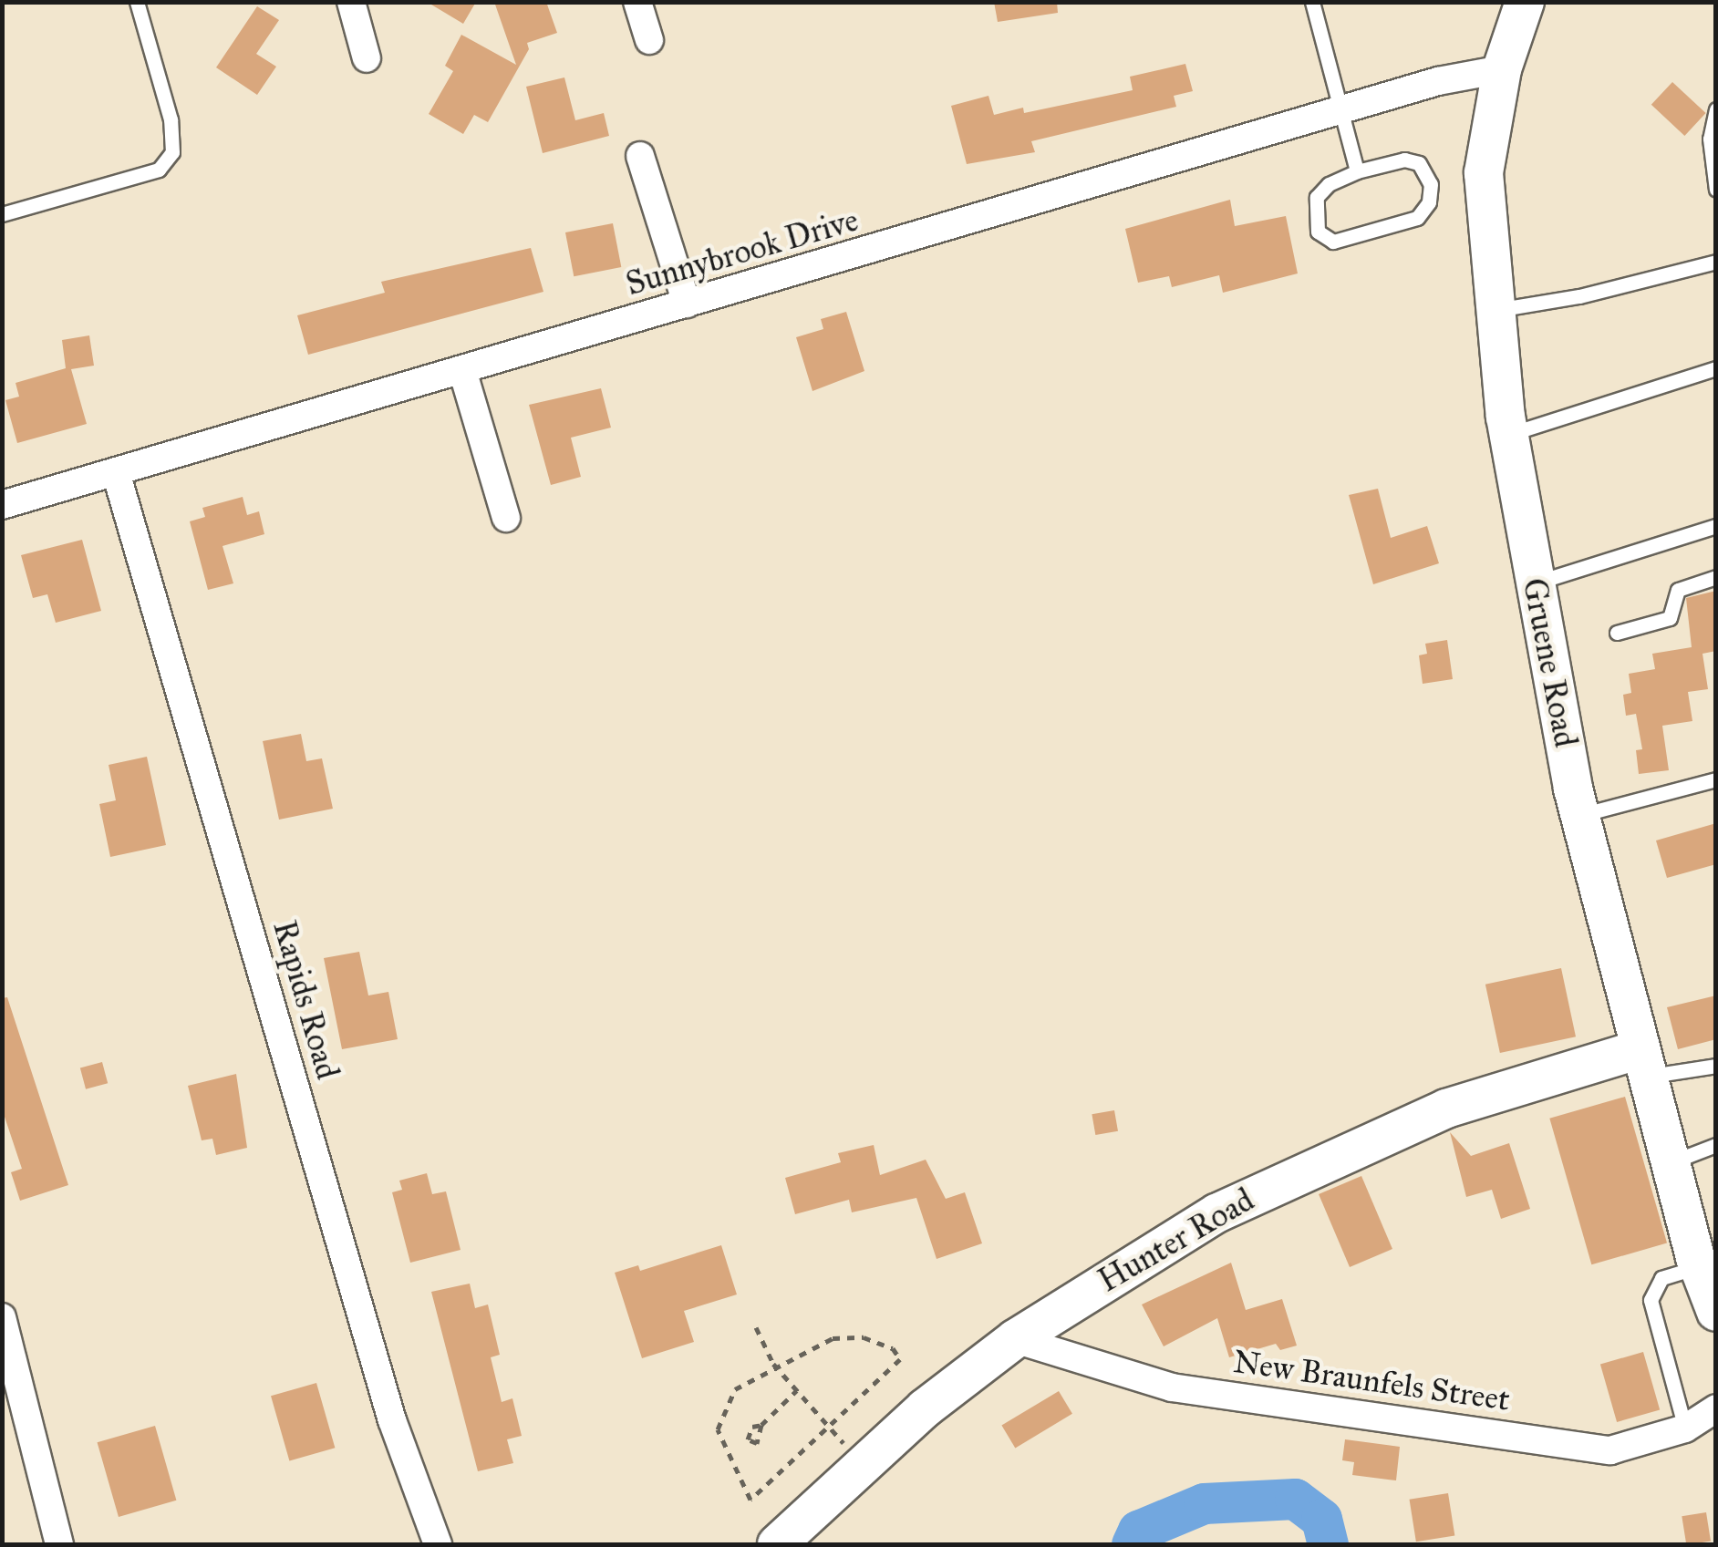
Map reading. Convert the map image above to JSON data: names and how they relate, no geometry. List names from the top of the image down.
{
  "streets": {
    "street": [
      "Sunnybrook Drive",
      "Gruene Road",
      "Rapids Road",
      "Hunter Road",
      "New Braunfels Street"
    ]
  },
  "crossings": [
    ["Sunnybrook Drive", "Gruene Road"],
    ["Sunnybrook Drive", "Rapids Road"],
    ["Gruene Road", "Hunter Road"],
    ["Hunter Road", "New Braunfels Street"]
  ]
}
